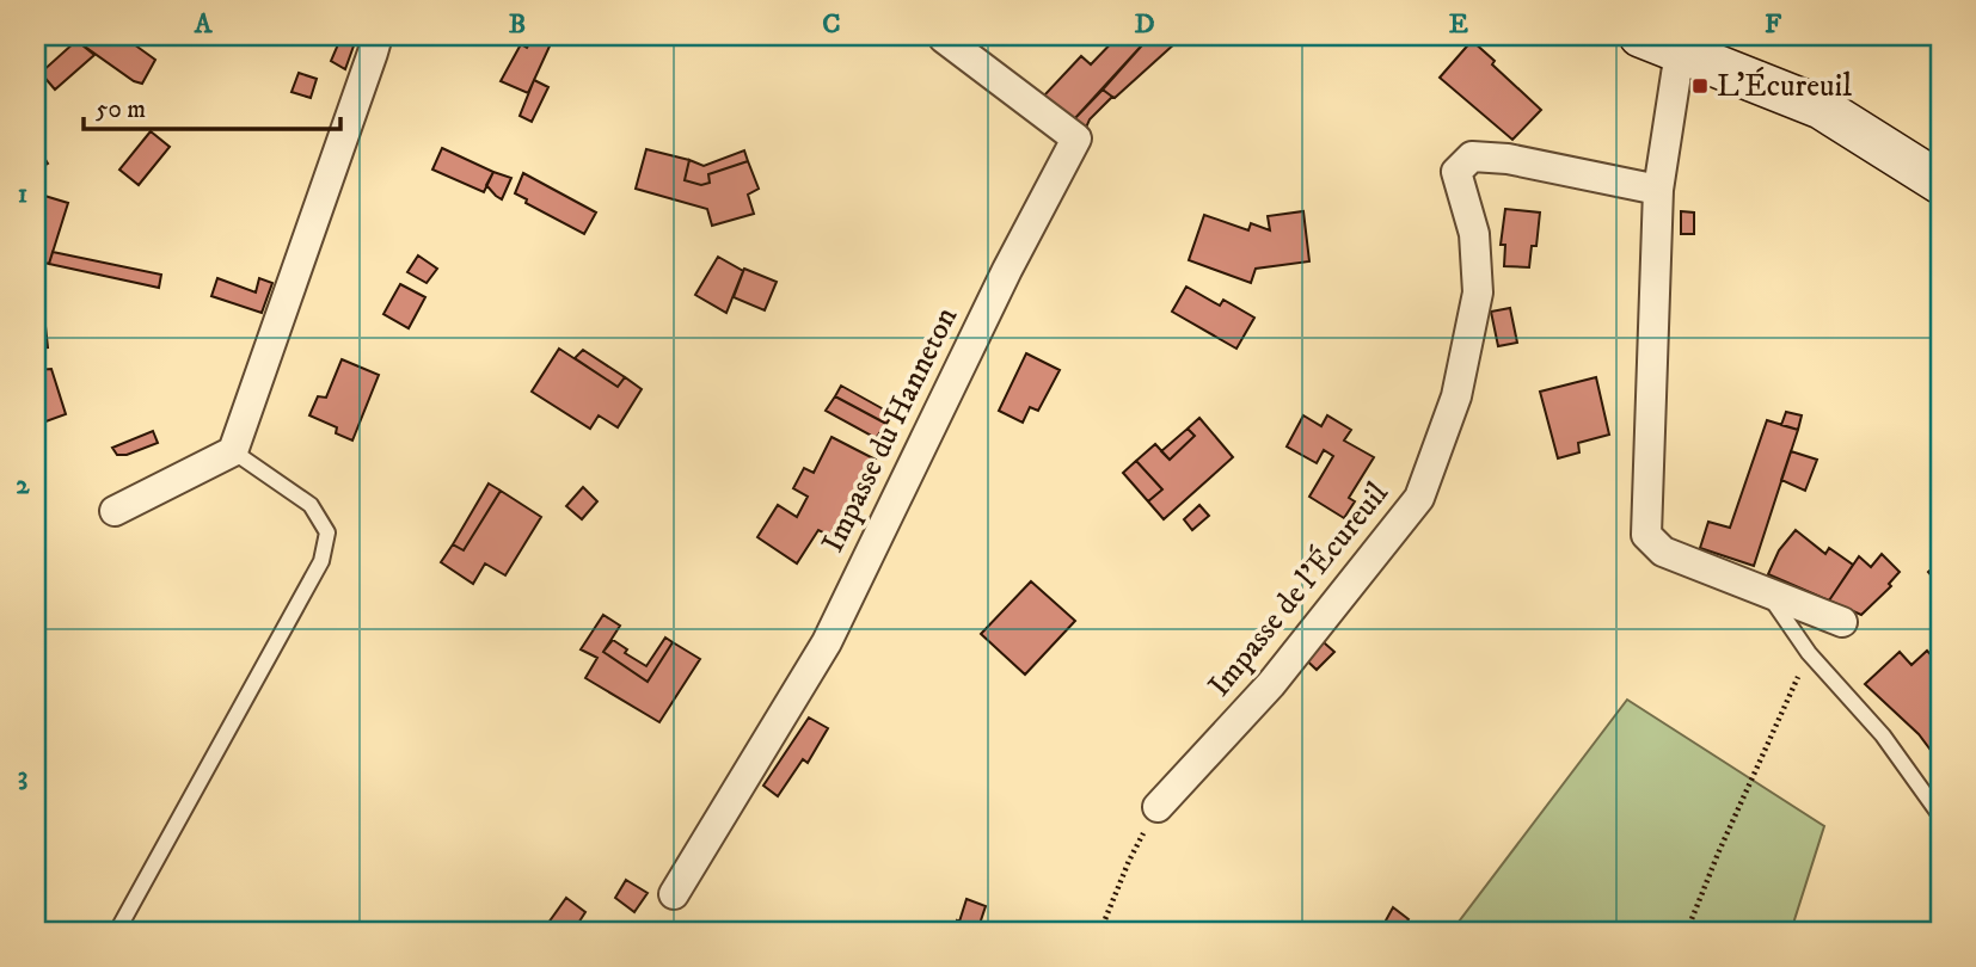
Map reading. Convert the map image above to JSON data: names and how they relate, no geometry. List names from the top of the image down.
{
  "streets": {
    "street": ["Impasse du Hanneton", "Impasse de l'Écureuil"]
  },
  "places": {
    "transit": ["L'Écureuil"]
  },
  "scale_bar": "50 m",
  "grid": {
    "columns": [
      "A",
      "B",
      "C",
      "D",
      "E",
      "F"
    ],
    "rows": ["1", "2", "3"]
  }
}
